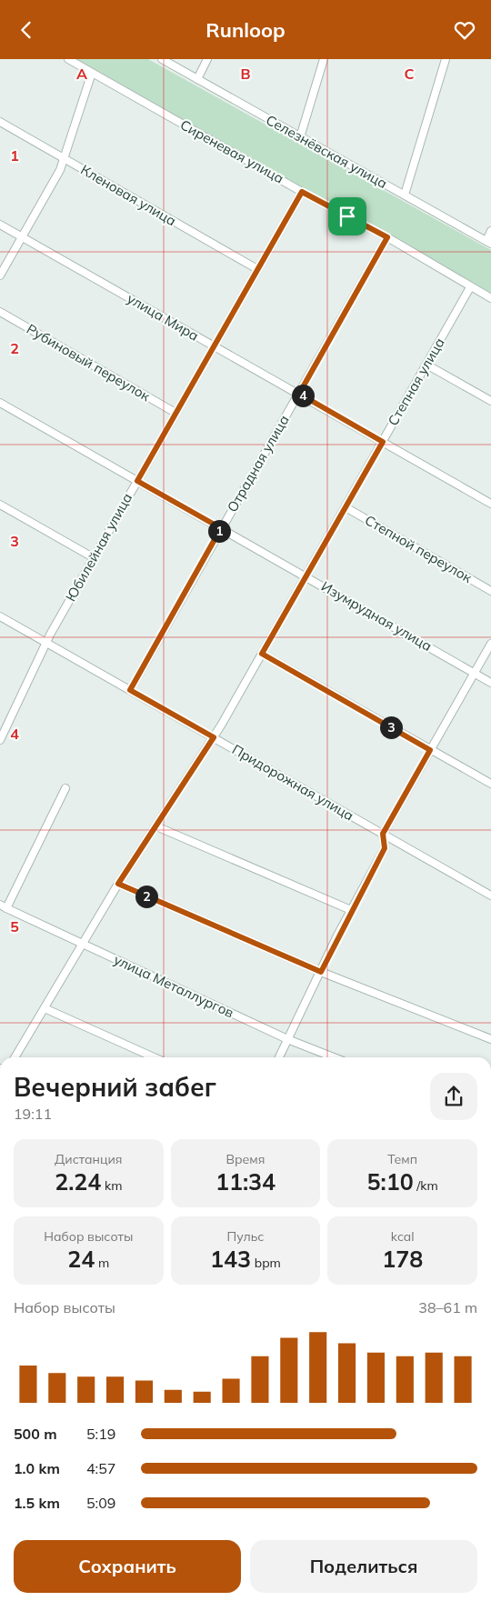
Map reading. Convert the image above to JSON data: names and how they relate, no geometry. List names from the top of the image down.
{
  "streets": {
    "street": [
      "Сиреневая улица",
      "Селезнёвская улица",
      "Кленовая улица",
      "улица Мира",
      "Рубиновый переулок",
      "Степная улица",
      "Отрадная улица",
      "Юбилейная улица",
      "Степной переулок",
      "Изумрудная улица",
      "Придорожная улица",
      "улица Металлургов"
    ]
  },
  "crossings": [
    ["Сиреневая улица", "Степная улица"],
    ["Сиреневая улица", "Отрадная улица"],
    ["Сиреневая улица", "Юбилейная улица"],
    ["Кленовая улица", "Юбилейная улица"],
    ["улица Мира", "Степная улица"],
    ["улица Мира", "Отрадная улица"],
    ["улица Мира", "Юбилейная улица"],
    ["Рубиновый переулок", "Юбилейная улица"],
    ["Степная улица", "Степной переулок"],
    ["Степная улица", "Изумрудная улица"],
    ["Степная улица", "Придорожная улица"],
    ["Степная улица", "улица Металлургов"],
    ["Отрадная улица", "Изумрудная улица"],
    ["Отрадная улица", "Придорожная улица"],
    ["Юбилейная улица", "Изумрудная улица"],
    ["Юбилейная улица", "Придорожная улица"]
  ],
  "page": {
    "header": "Runloop",
    "pins": [
      "4",
      "1",
      "3",
      "2"
    ],
    "heading": ["Вечерний забег", "19:11"],
    "stats": [
      ["Дистанция", "2.24 km"],
      ["Время", "11:34"],
      ["Темп", "5:10 /km"],
      ["Набор высоты", "24 m"],
      ["Пульс", "143 bpm"],
      ["kcal", "178"]
    ],
    "chart": ["Набор высоты", "38–61 m"],
    "list": [
      {
        "name": "500 m",
        "note": "5:19"
      },
      {
        "name": "1.0 km",
        "note": "4:57"
      },
      {
        "name": "1.5 km",
        "note": "5:09"
      }
    ],
    "buttons": ["Сохранить", "Поделиться"]
  },
  "grid": {
    "columns": ["A", "B", "C"],
    "rows": [
      "1",
      "2",
      "3",
      "4",
      "5"
    ]
  }
}
